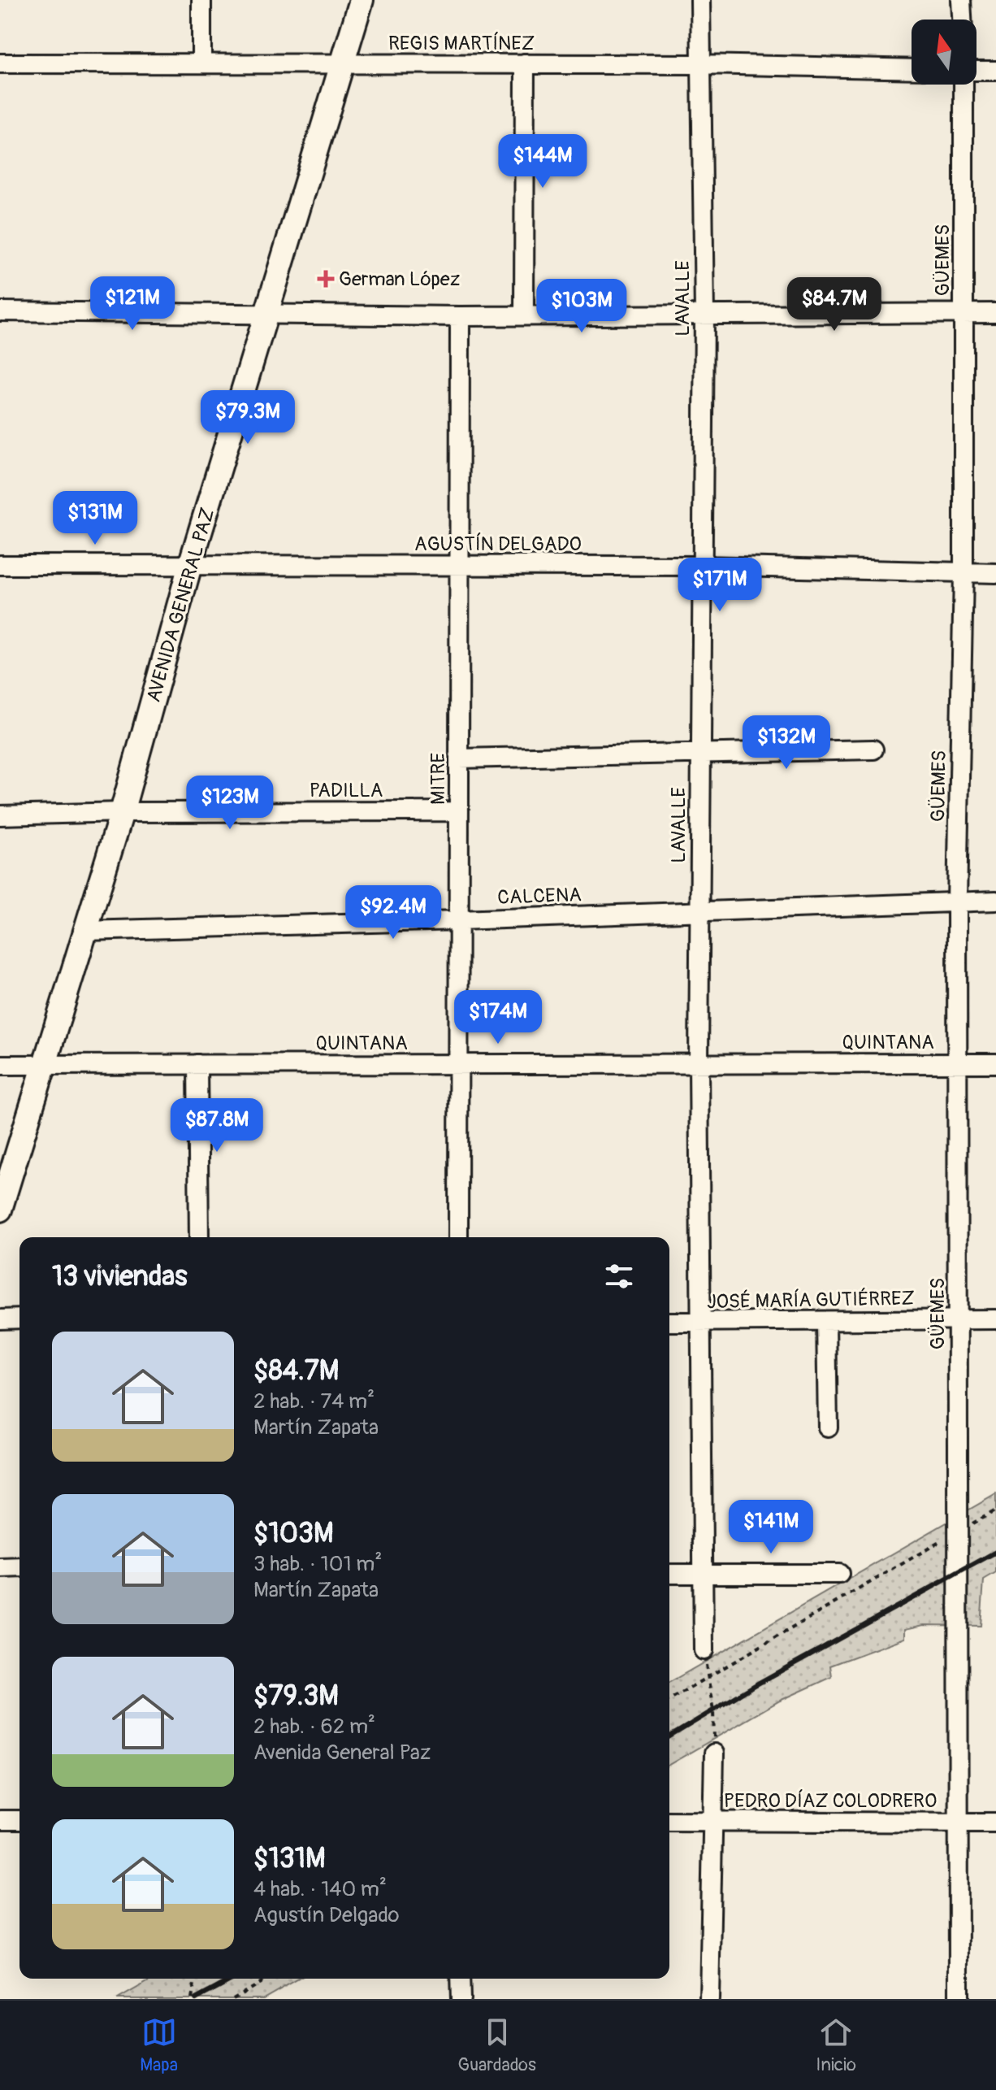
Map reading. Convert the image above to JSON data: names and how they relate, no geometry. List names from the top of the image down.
{
  "streets": {
    "main road": ["AVENIDA GENERAL PAZ"],
    "street": [
      "REGIS MARTÍNEZ",
      "GÜEMES",
      "LAVALLE",
      "AGUSTÍN DELGADO",
      "MITRE",
      "PADILLA",
      "CALCENA",
      "QUINTANA",
      "JOSÉ MARÍA GUTIÉRREZ",
      "PEDRO DÍAZ COLODRERO"
    ]
  },
  "crossings": [
    ["REGIS MARTÍNEZ", "LAVALLE"],
    ["REGIS MARTÍNEZ", "AVENIDA GENERAL PAZ"],
    ["GÜEMES", "AGUSTÍN DELGADO"],
    ["GÜEMES", "CALCENA"],
    ["GÜEMES", "QUINTANA"],
    ["GÜEMES", "JOSÉ MARÍA GUTIÉRREZ"],
    ["GÜEMES", "PEDRO DÍAZ COLODRERO"],
    ["LAVALLE", "AGUSTÍN DELGADO"],
    ["LAVALLE", "CALCENA"],
    ["LAVALLE", "QUINTANA"],
    ["LAVALLE", "JOSÉ MARÍA GUTIÉRREZ"],
    ["AGUSTÍN DELGADO", "AVENIDA GENERAL PAZ"],
    ["AGUSTÍN DELGADO", "MITRE"],
    ["AVENIDA GENERAL PAZ", "PADILLA"],
    ["AVENIDA GENERAL PAZ", "CALCENA"],
    ["AVENIDA GENERAL PAZ", "QUINTANA"],
    ["MITRE", "PADILLA"],
    ["MITRE", "CALCENA"],
    ["MITRE", "QUINTANA"]
  ],
  "places": {
    "health": ["German López"]
  },
  "north": "top",
  "page": {
    "price": [
      "$144M",
      "$121M",
      "$84.7M",
      "$103M",
      "$79.3M",
      "$131M",
      "$171M",
      "$132M",
      "$123M",
      "$92.4M",
      "$174M",
      "$87.8M",
      "$141M"
    ],
    "heading": "13 viviendas",
    "list": [
      {
        "name": "$84.7M",
        "note": "2 hab. · 74 m² · Martín Zapata"
      },
      {
        "name": "$103M",
        "note": "3 hab. · 101 m² · Martín Zapata"
      },
      {
        "name": "$79.3M",
        "note": "2 hab. · 62 m² · Avenida General Paz"
      },
      {
        "name": "$131M",
        "note": "4 hab. · 140 m² · Agustín Delgado"
      }
    ],
    "tabs": ["Mapa", "Guardados", "Inicio"]
  }
}
